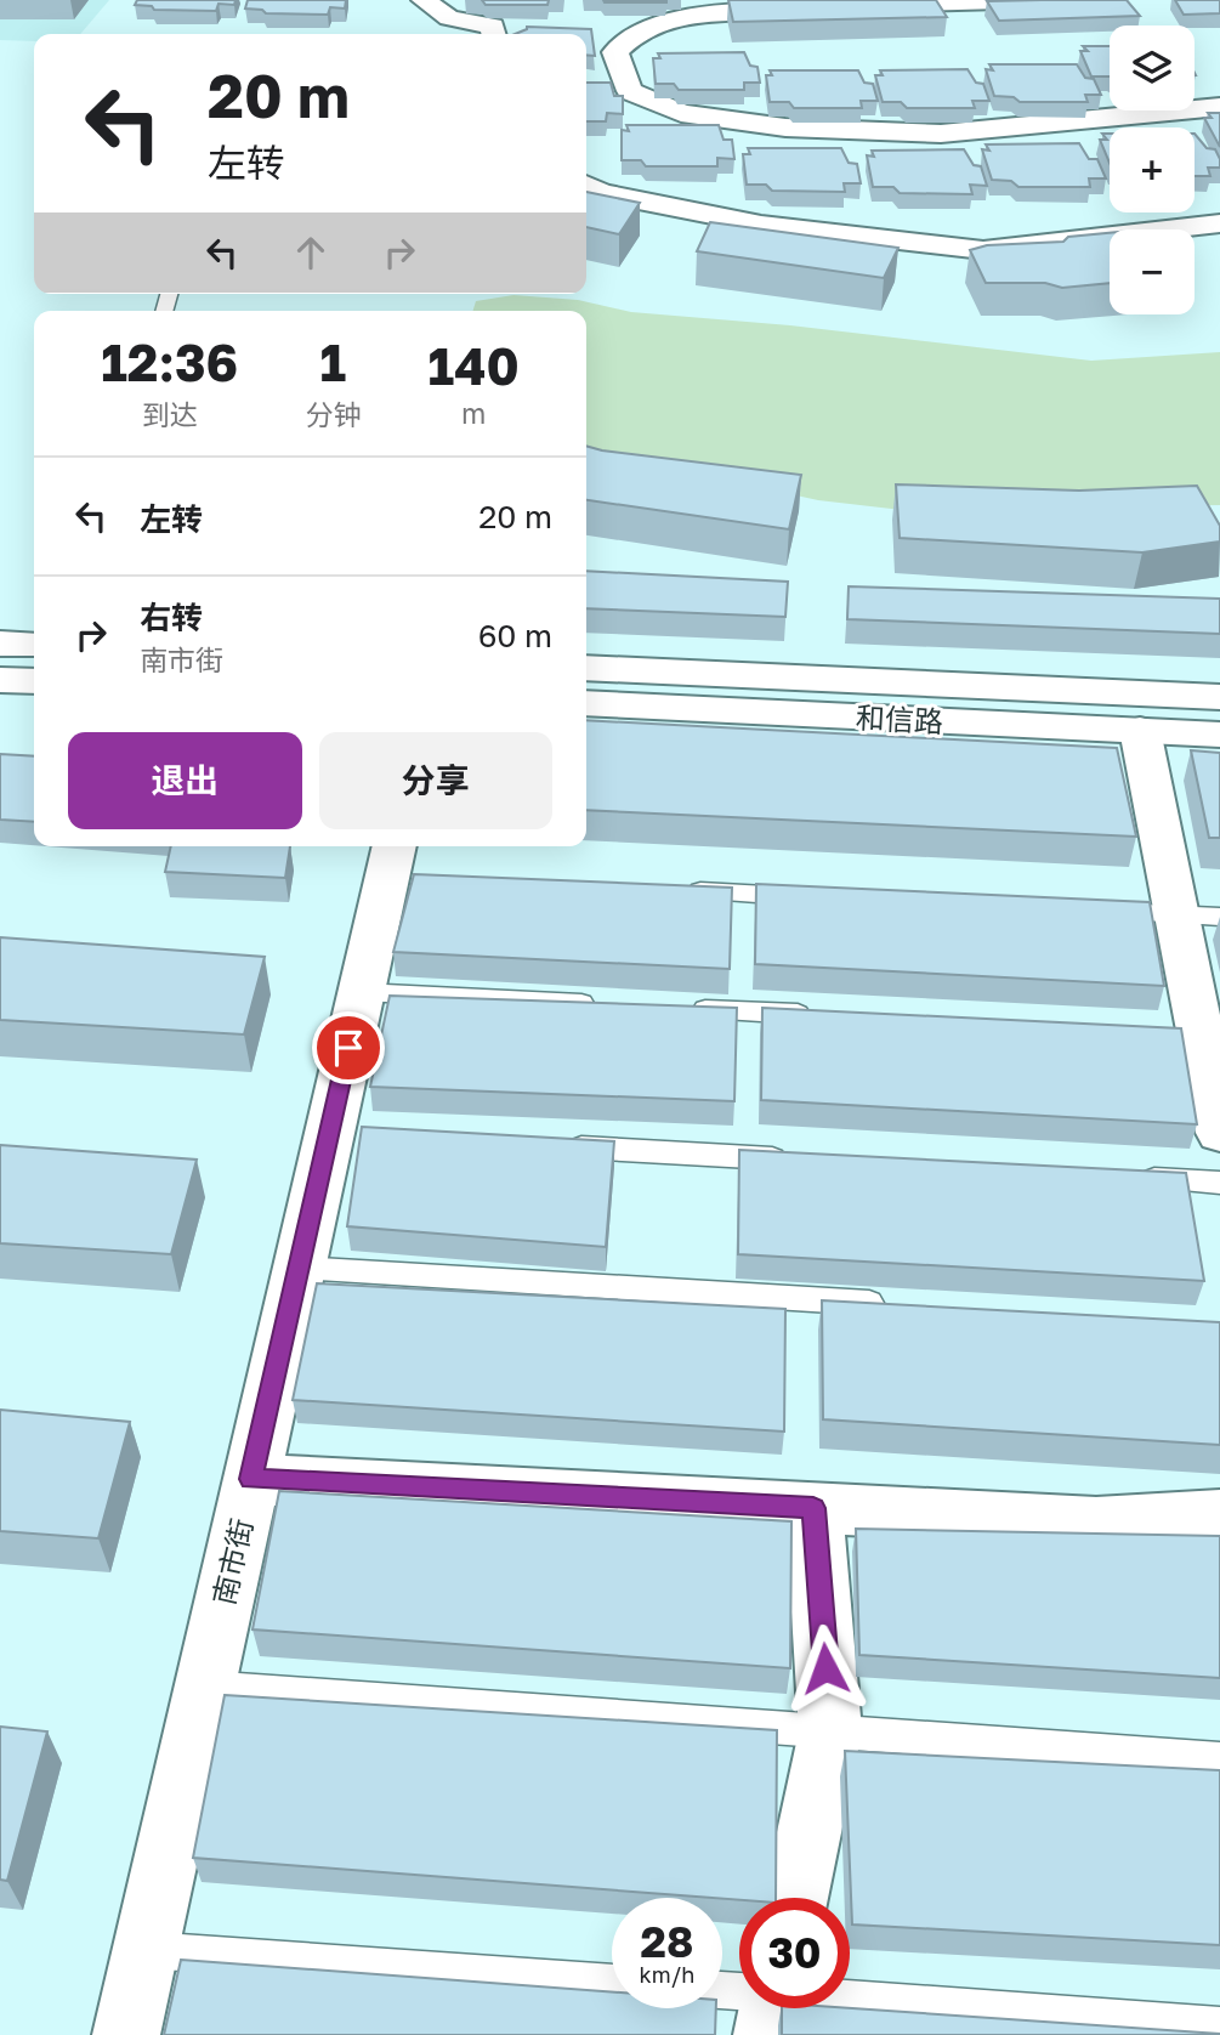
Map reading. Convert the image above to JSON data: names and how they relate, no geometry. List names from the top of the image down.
{
  "streets": {
    "street": ["和信路", "南市街"]
  },
  "page": {
    "map_buttons": ["+", "−"],
    "turn": ["20 m", "左转"],
    "eta": [
      "12:36",
      "到达",
      "1",
      "分钟",
      "140",
      "m"
    ],
    "list": [
      {
        "name": "左转",
        "value": "20 m"
      },
      {
        "name": "右转",
        "note": "南市街",
        "value": "60 m"
      }
    ],
    "buttons": ["退出", "分享"],
    "speed": "28 km/h",
    "limit": "30"
  }
}
